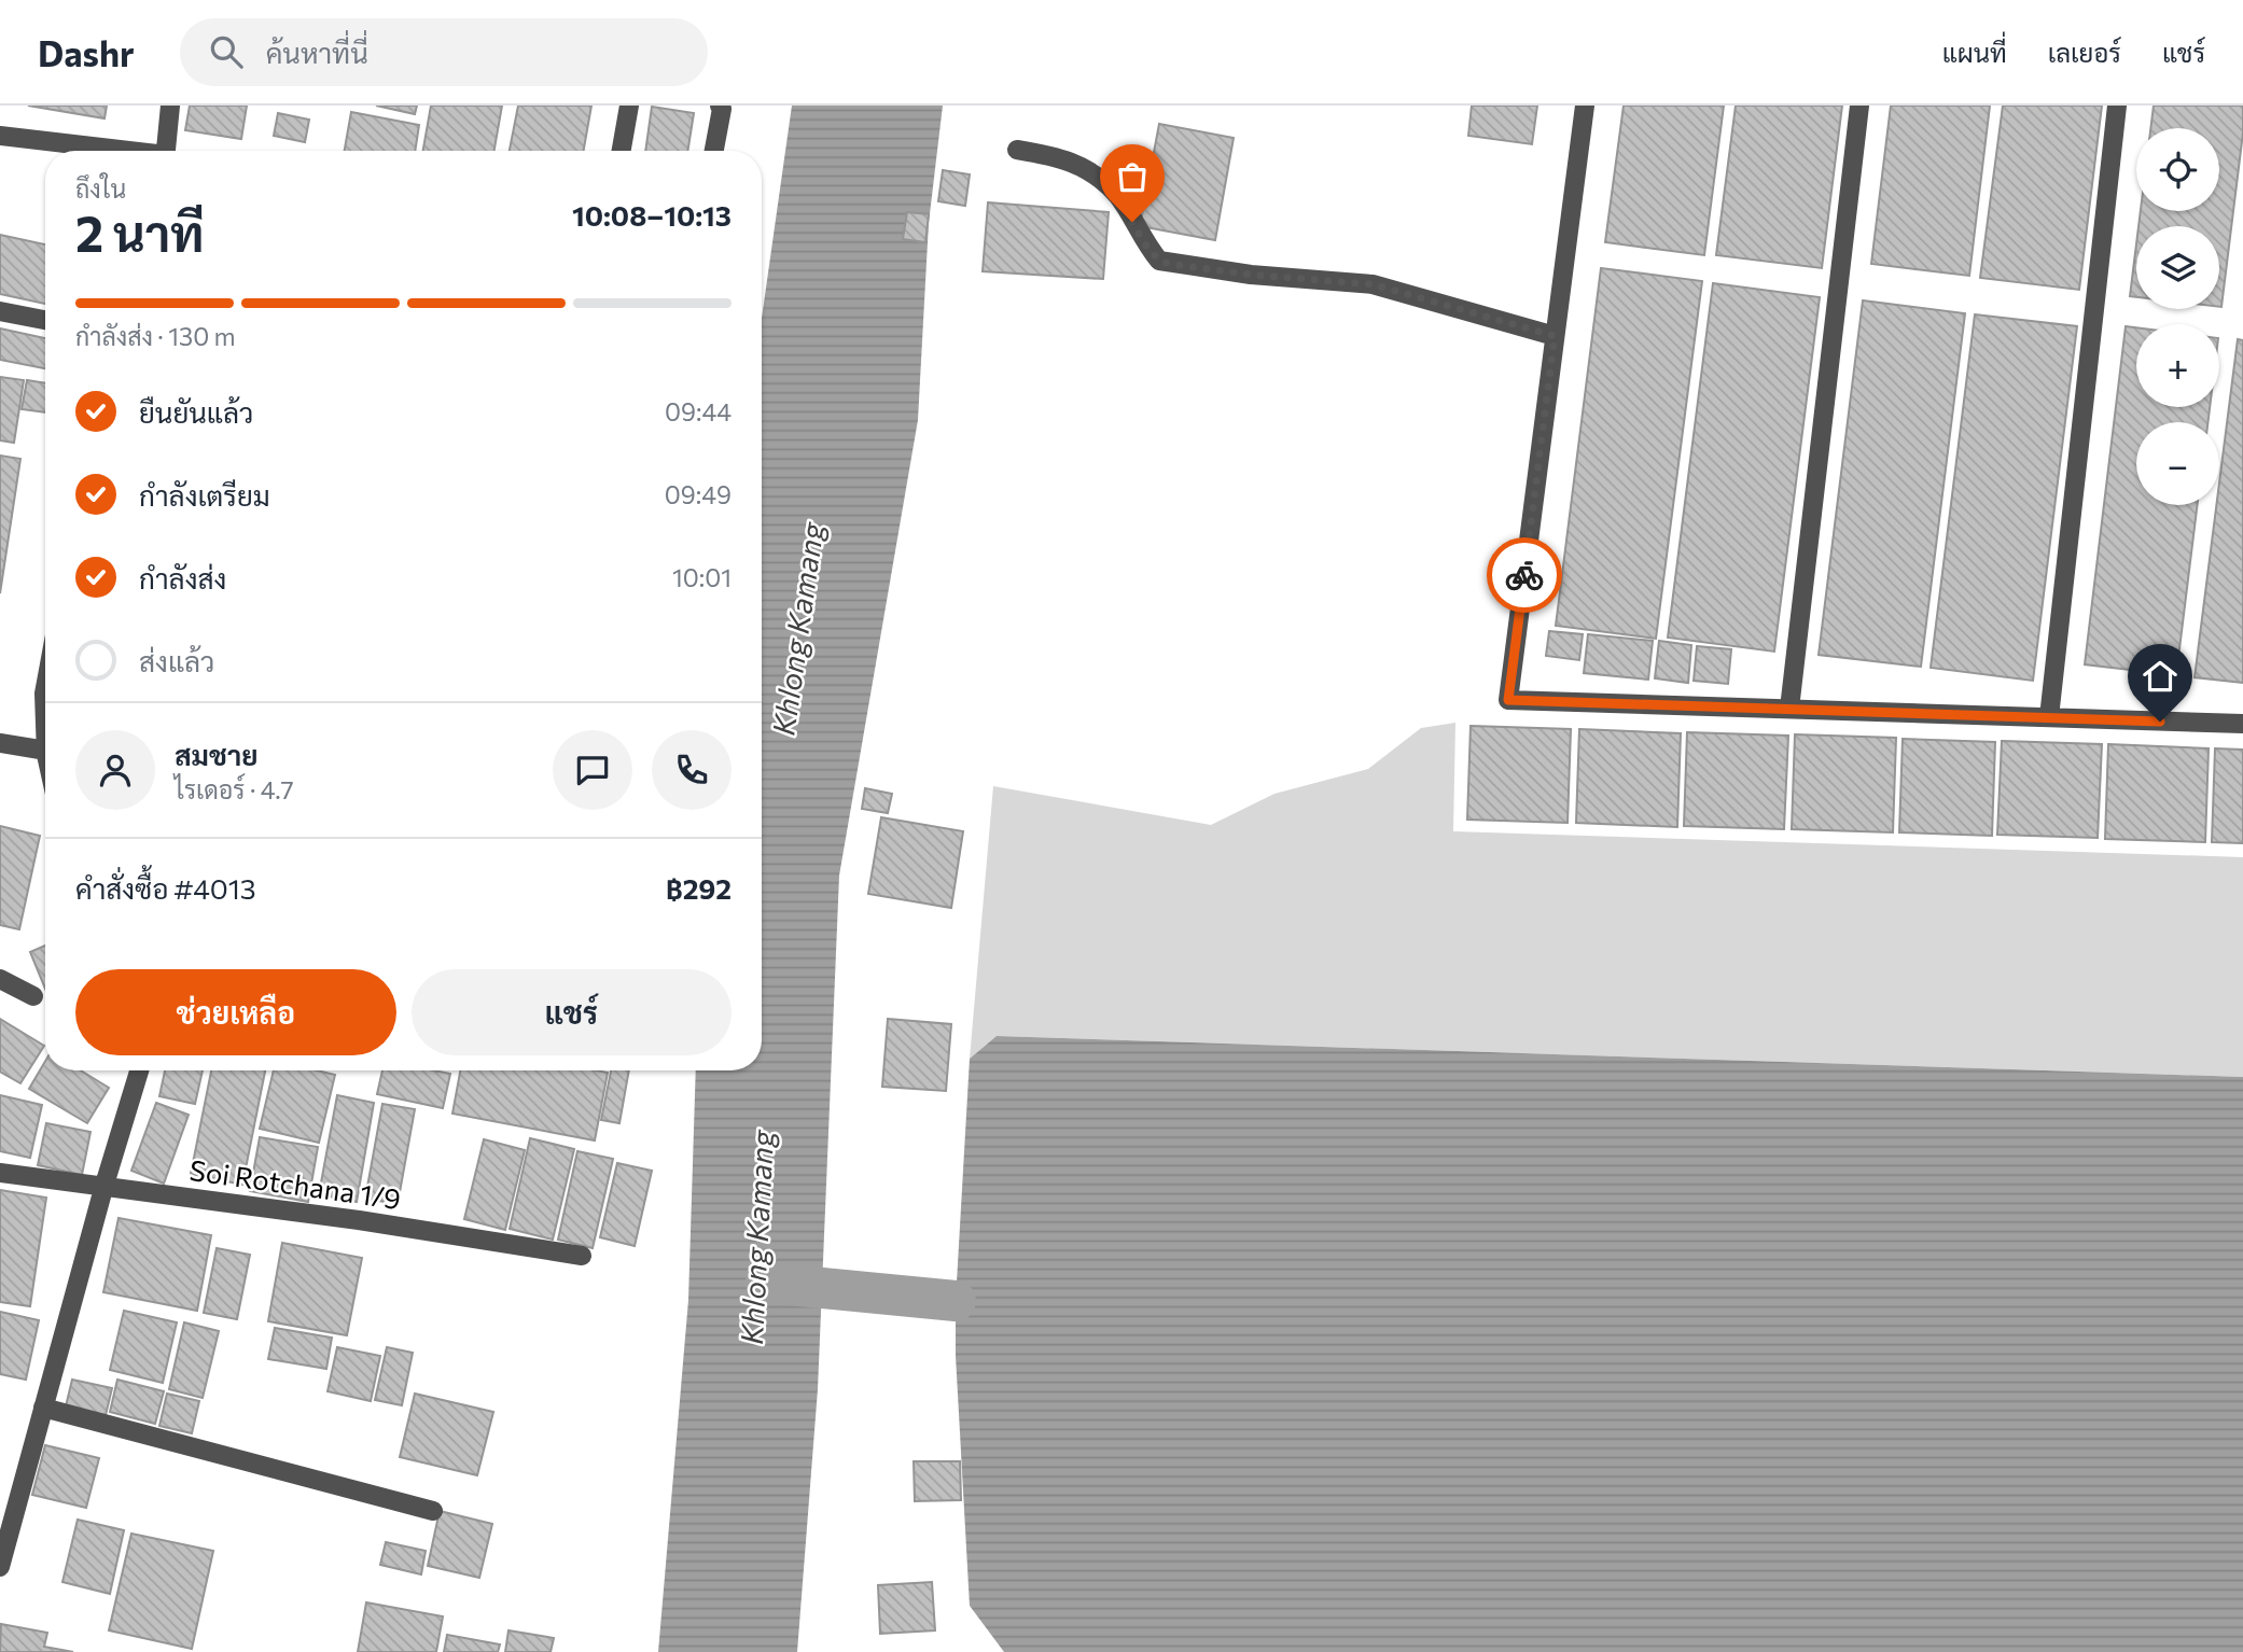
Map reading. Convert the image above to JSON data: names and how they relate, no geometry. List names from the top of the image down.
{
  "streets": {
    "street": ["Soi Rotchana 1/9"]
  },
  "water": ["Khlong Kamang"],
  "page": {
    "header": "Dashr",
    "search": "ค้นหาที่นี่",
    "nav": ["แผนที่", "เลเยอร์", "แชร์"],
    "map_buttons": ["+", "−"],
    "heading": ["2 นาที", "ถึงใน", "10:08–10:13"],
    "panel": [
      "สมชาย",
      "ไรเดอร์ · 4.7",
      "คำสั่งซื้อ #4013",
      "฿292"
    ],
    "bar": "กำลังส่ง · 130 m",
    "list": [
      ["ยืนยันแล้ว", "09:44"],
      ["กำลังเตรียม", "09:49"],
      ["กำลังส่ง", "10:01"],
      "ส่งแล้ว"
    ],
    "buttons": ["ช่วยเหลือ", "แชร์"]
  }
}
